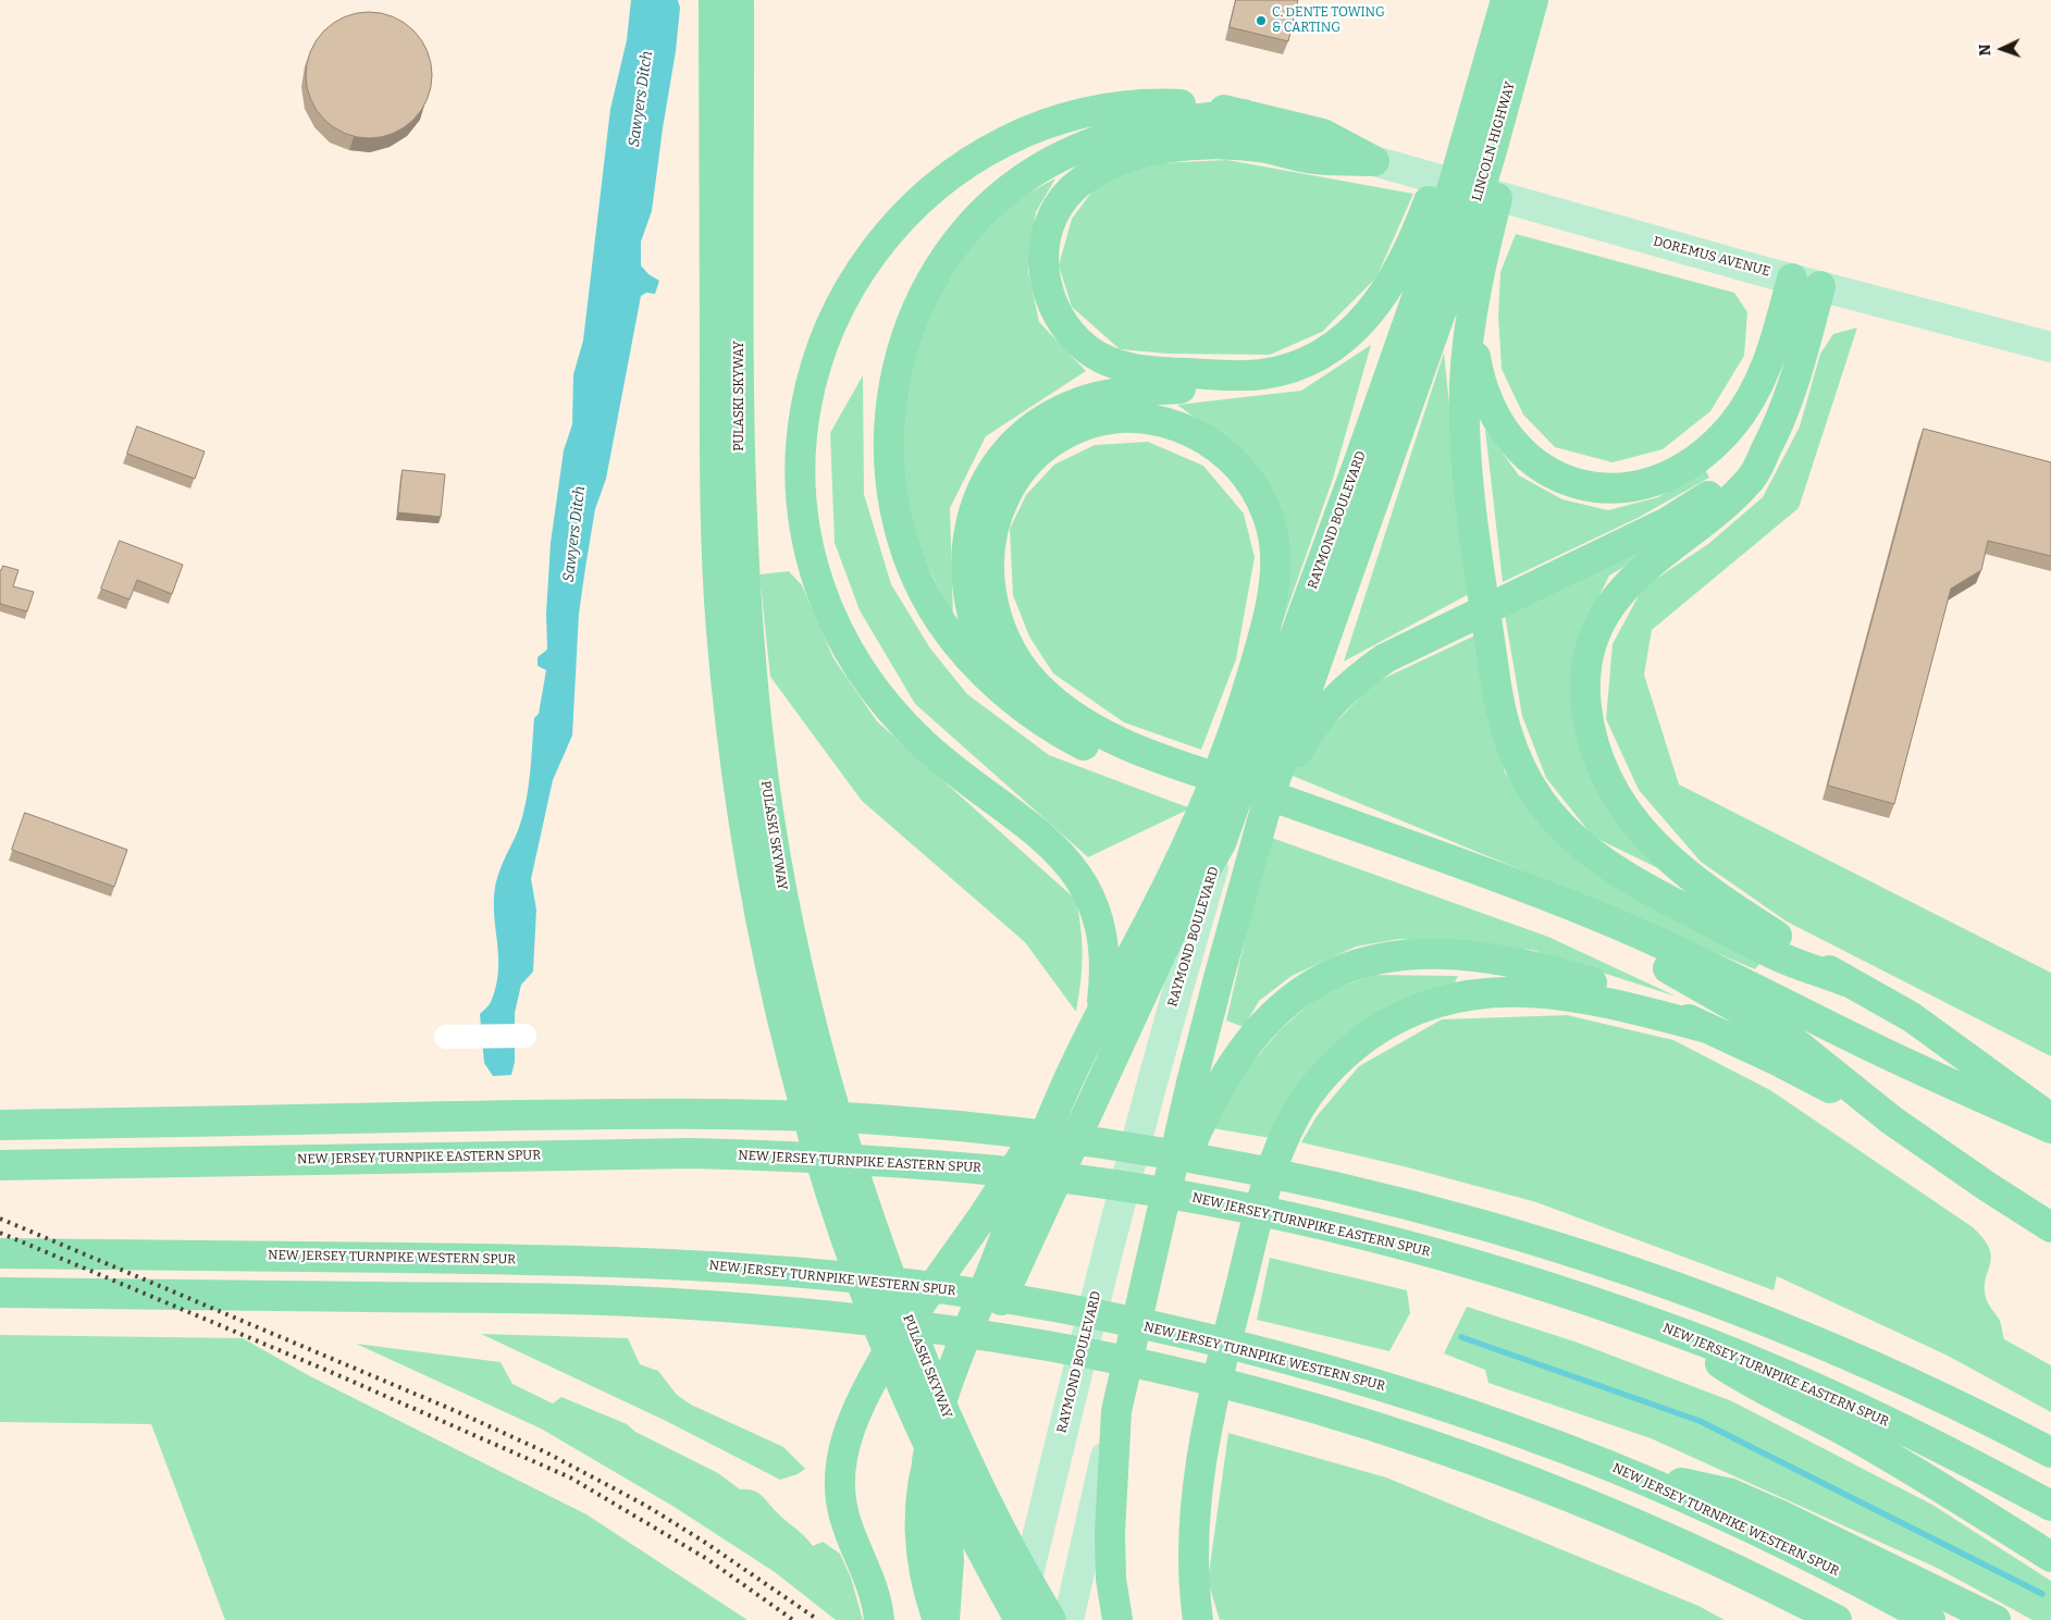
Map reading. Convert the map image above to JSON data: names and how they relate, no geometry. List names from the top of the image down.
{
  "streets": {
    "highway": [
      "LINCOLN HIGHWAY",
      "PULASKI SKYWAY",
      "RAYMOND BOULEVARD",
      "NEW JERSEY TURNPIKE EASTERN SPUR",
      "NEW JERSEY TURNPIKE WESTERN SPUR"
    ],
    "main road": ["DOREMUS AVENUE"]
  },
  "crossings": [
    ["LINCOLN HIGHWAY", "RAYMOND BOULEVARD"],
    ["PULASKI SKYWAY", "RAYMOND BOULEVARD"]
  ],
  "water": ["Sawyers Ditch"],
  "places": ["C. DENTE TOWING & CARTING"],
  "north": "left"
}
